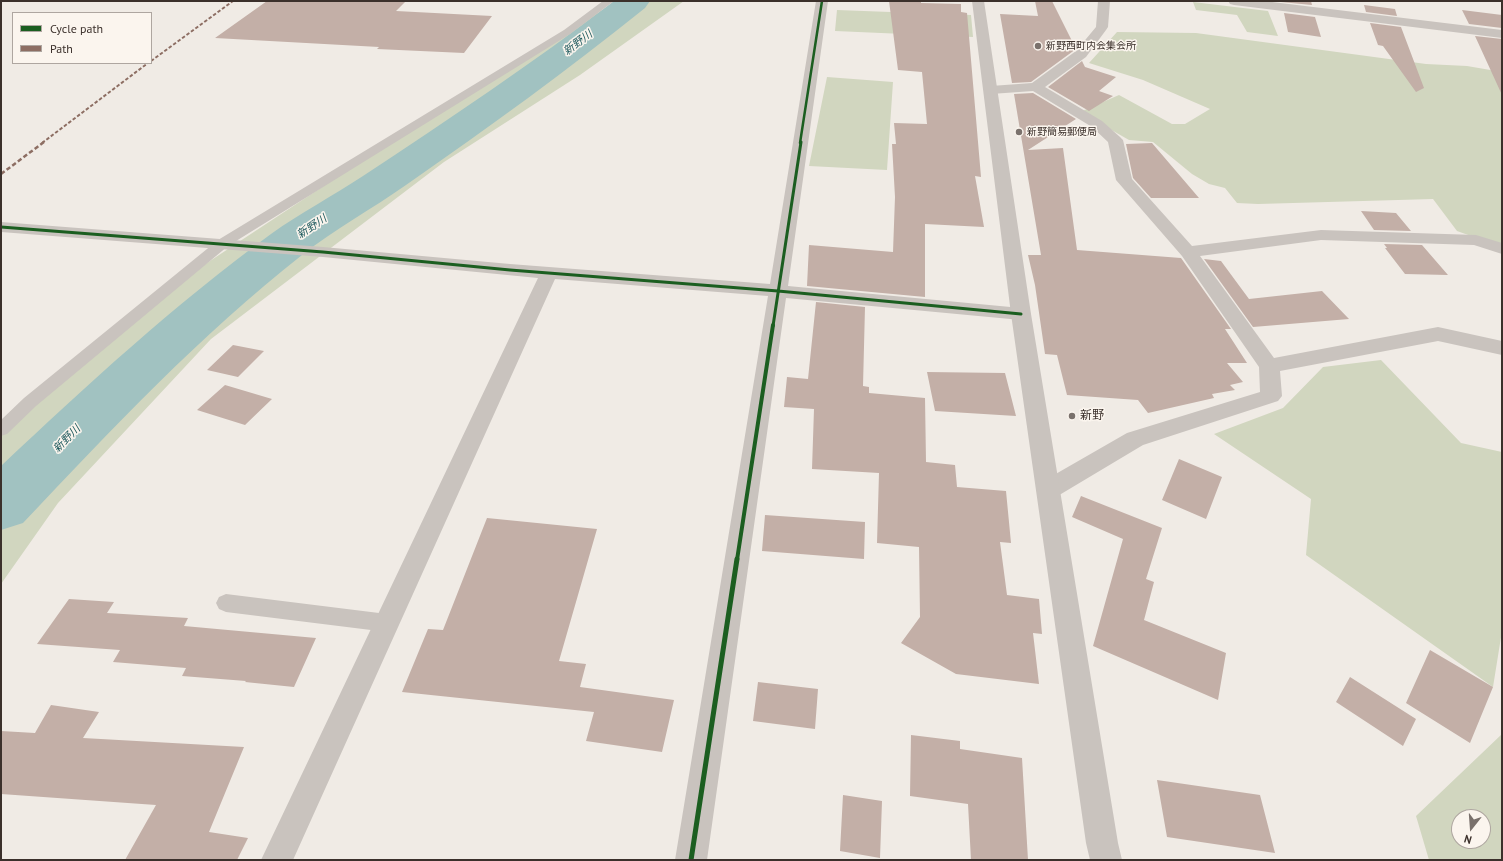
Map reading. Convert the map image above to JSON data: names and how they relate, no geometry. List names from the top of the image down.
{
  "water": ["新野川"],
  "places": ["新野西町内会集会所", "新野簡易郵便局", "新野"],
  "legend": ["Cycle path", "Path"],
  "north": "bottom"
}
